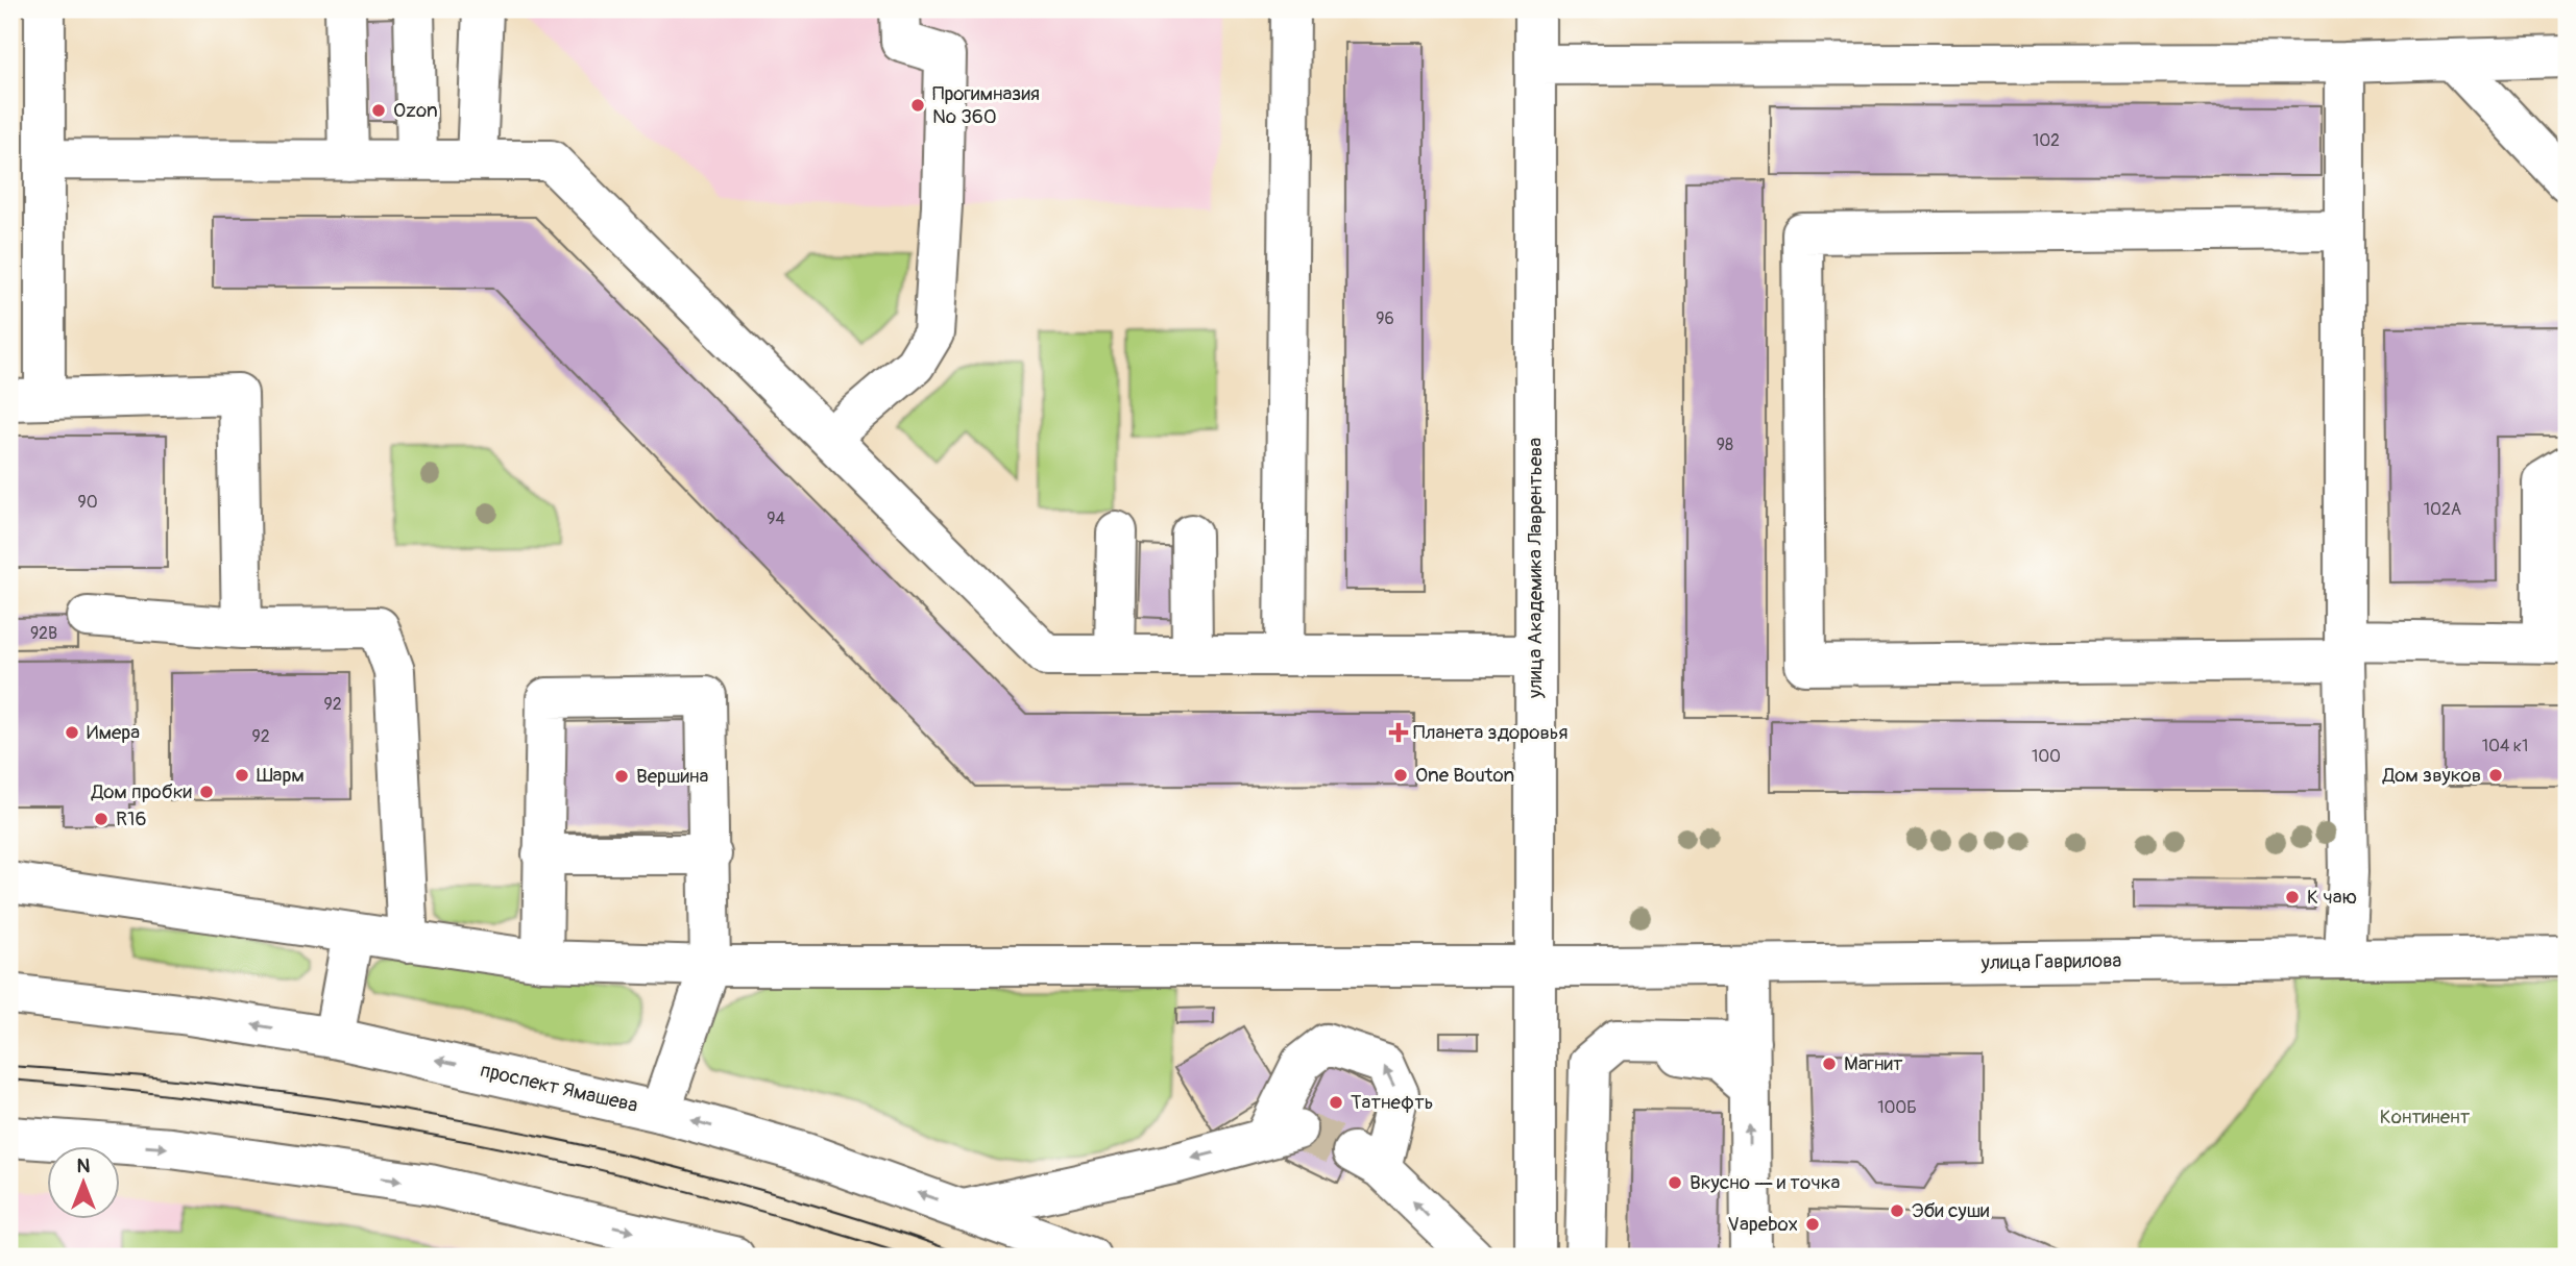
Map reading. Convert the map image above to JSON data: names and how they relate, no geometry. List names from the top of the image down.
{
  "streets": {
    "street": ["улица Академика Лаврентьева", "улица Гаврилова", "проспект Ямашева"]
  },
  "crossings": [
    ["улица Академика Лаврентьева", "улица Гаврилова"]
  ],
  "parks": ["Континент"],
  "places": {
    "other": [
      "Прогимназия № 360",
      "Ozon",
      "Имера",
      "Шарм",
      "One Bouton",
      "Дом звуков",
      "Вершина",
      "Дом пробки",
      "R16",
      "К чаю",
      "Магнит",
      "Татнефть",
      "Вкусно — и точка",
      "Эби суши",
      "Vapebox"
    ],
    "health": ["Планета здоровья"]
  },
  "house_numbers": [
    "102",
    "96",
    "98",
    "90",
    "102А",
    "94",
    "92В",
    "92",
    "92",
    "104 к1",
    "100",
    "100Б"
  ],
  "north": "top"
}
